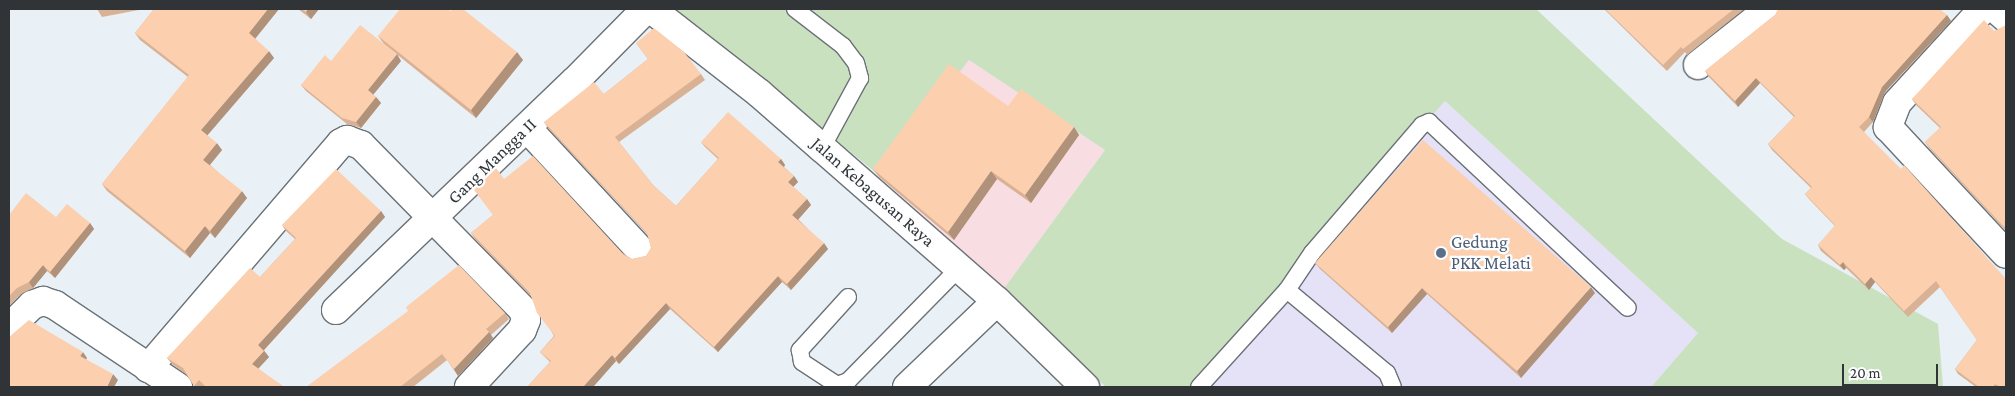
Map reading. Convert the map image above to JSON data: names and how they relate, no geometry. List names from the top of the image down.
{
  "streets": {
    "street": ["Gang Mangga II", "Jalan Kebagusan Raya"]
  },
  "places": ["Gedung PKK Melati"],
  "scale_bar": "20 m"
}
